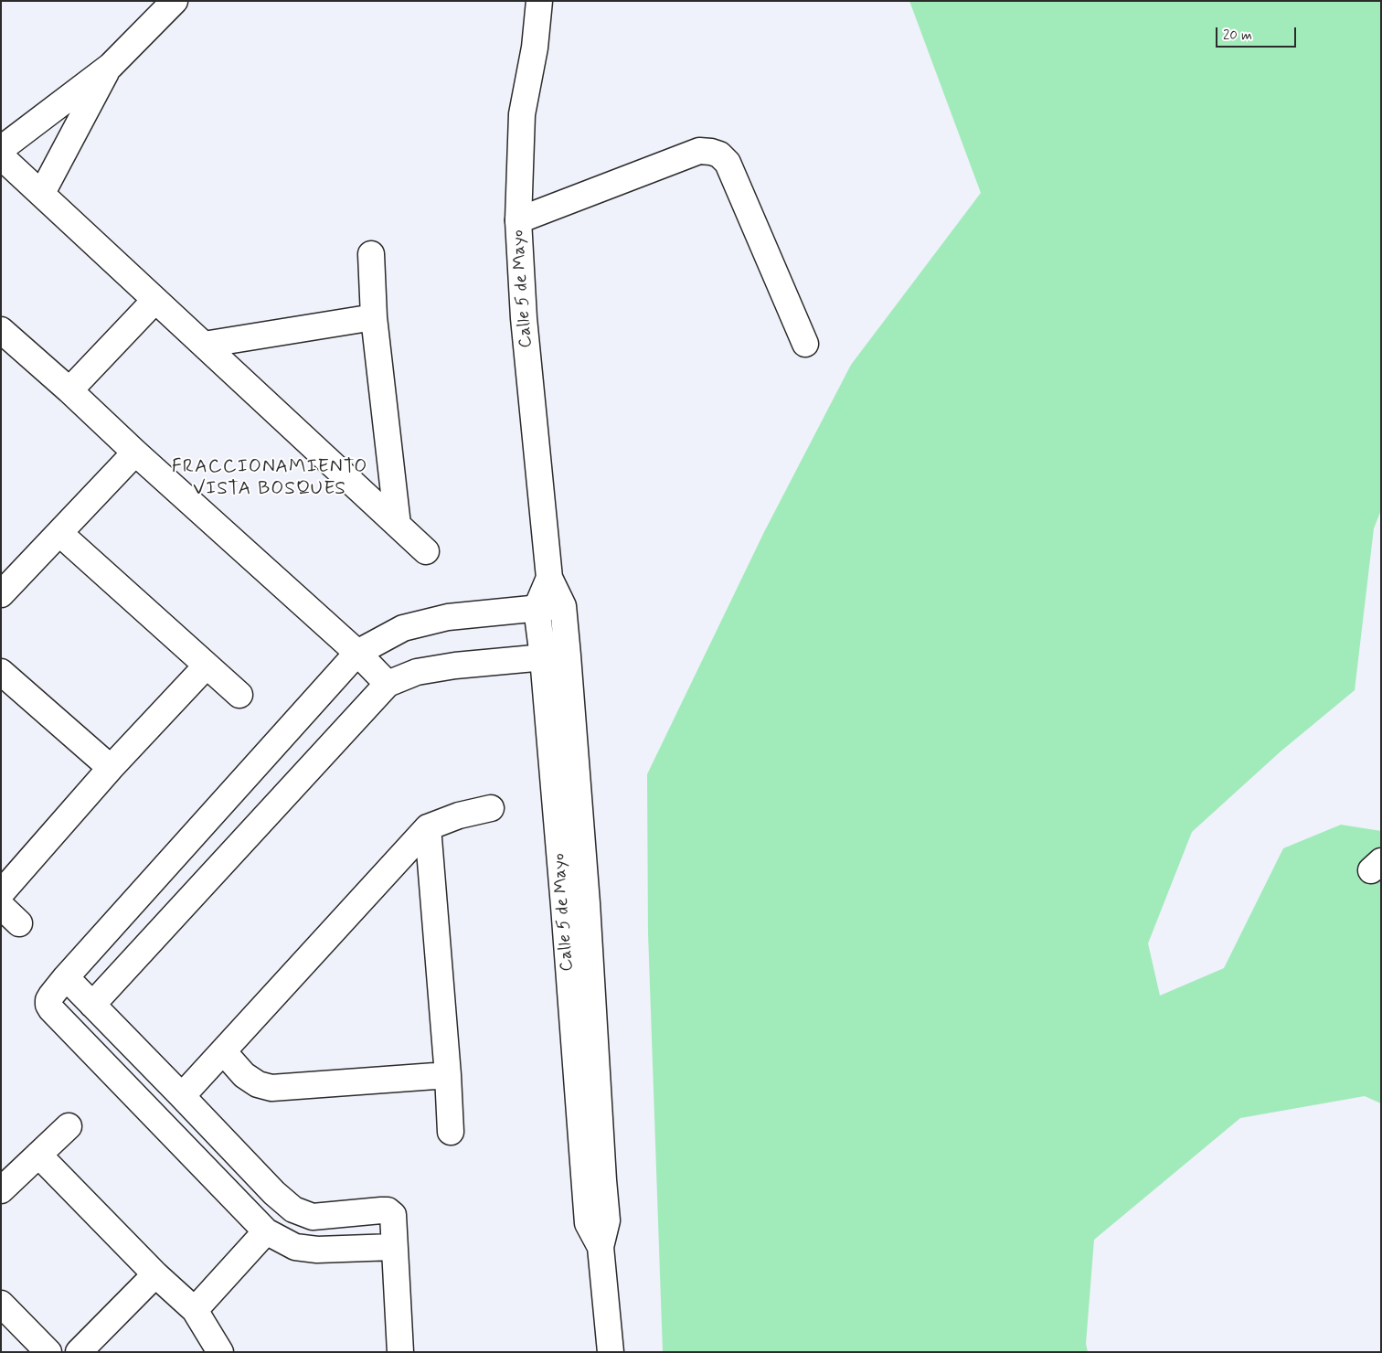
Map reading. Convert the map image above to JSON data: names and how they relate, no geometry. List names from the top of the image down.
{
  "streets": {
    "street": ["Calle 5 de Mayo"]
  },
  "districts": ["FRACCIONAMIENTO VISTA BOSQUES"],
  "scale_bar": "20 m"
}
